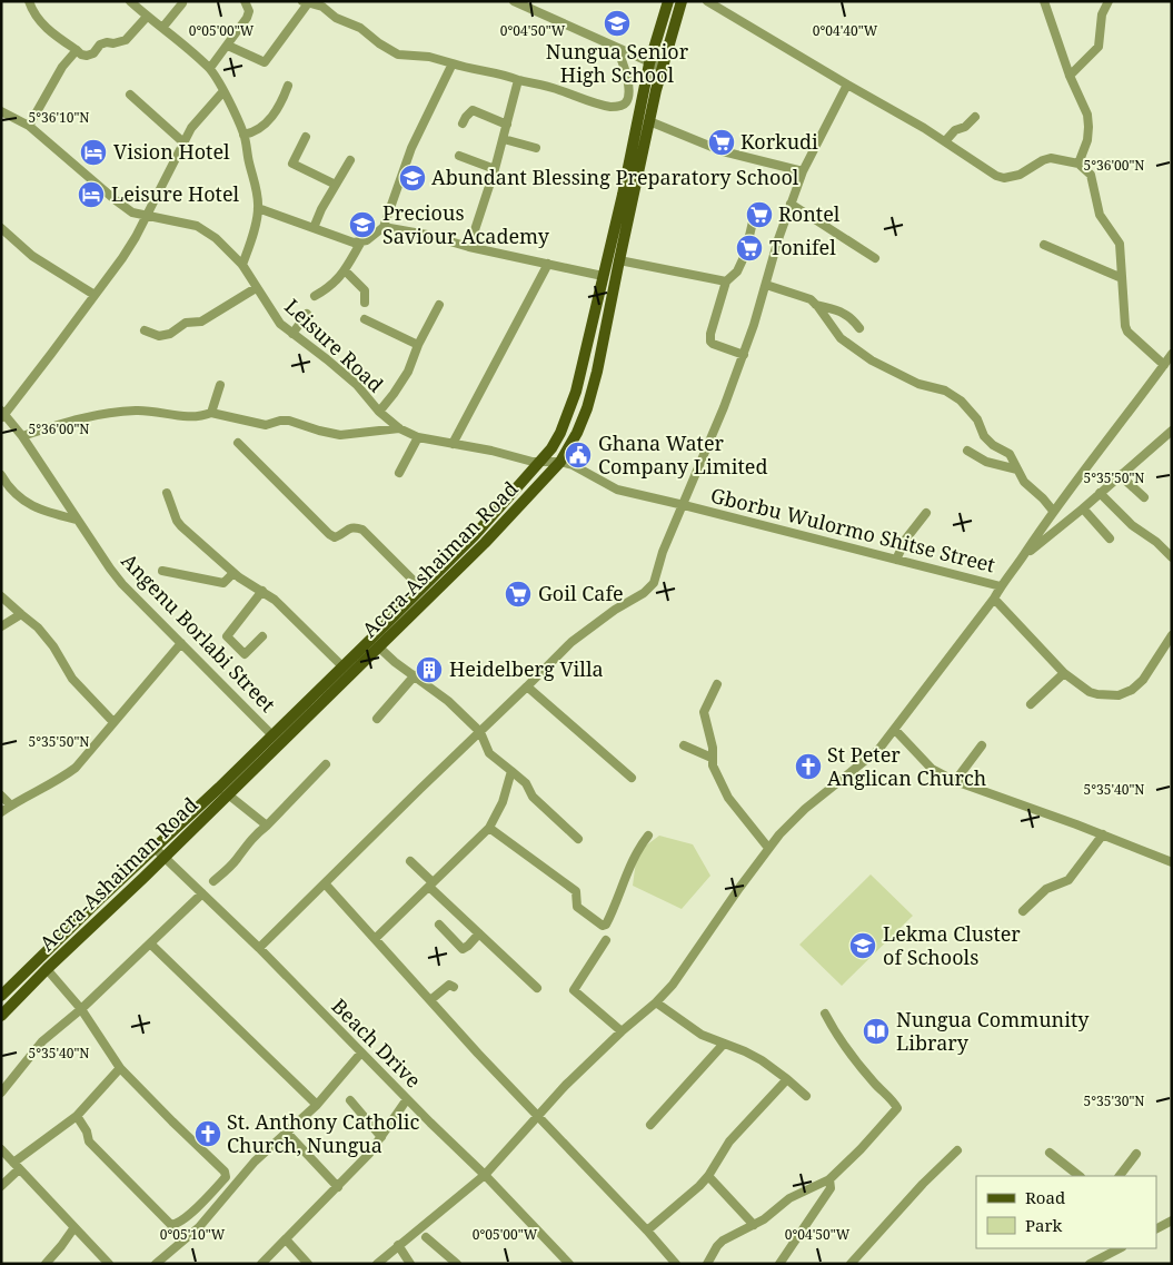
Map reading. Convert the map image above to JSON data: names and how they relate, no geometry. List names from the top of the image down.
{
  "streets": {
    "main road": ["Accra-Ashaiman Road"],
    "street": [
      "Leisure Road",
      "Gborbu Wulormo Shitse Street",
      "Angenu Borlabi Street",
      "Beach Drive"
    ]
  },
  "crossings": [
    ["Leisure Road", "Gborbu Wulormo Shitse Street"],
    ["Leisure Road", "Accra-Ashaiman Road"],
    ["Gborbu Wulormo Shitse Street", "Accra-Ashaiman Road"],
    ["Accra-Ashaiman Road", "Angenu Borlabi Street"],
    ["Accra-Ashaiman Road", "Beach Drive"]
  ],
  "places": {
    "school or university": [
      "Nungua Senior High School",
      "Abundant Blessing Preparatory School",
      "Precious Saviour Academy",
      "Lekma Cluster of Schools"
    ],
    "supermarket": [
      "Korkudi",
      "Rontel",
      "Tonifel",
      "Goil Cafe"
    ],
    "hotel": ["Vision Hotel", "Leisure Hotel"],
    "public building": ["Ghana Water Company Limited"],
    "building": ["Heidelberg Villa"],
    "church": ["St Peter Anglican Church", "St. Anthony Catholic Church, Nungua"],
    "library": ["Nungua Community Library"]
  },
  "legend": ["Road", "Park"],
  "coordinates": [
    "0°05'00\"W",
    "0°04'50\"W",
    "0°04'40\"W",
    "5°36'10\"N",
    "5°36'00\"N",
    "5°35'50\"N",
    "5°35'40\"N",
    "5°35'30\"N",
    "0°05'10\"W"
  ]
}
